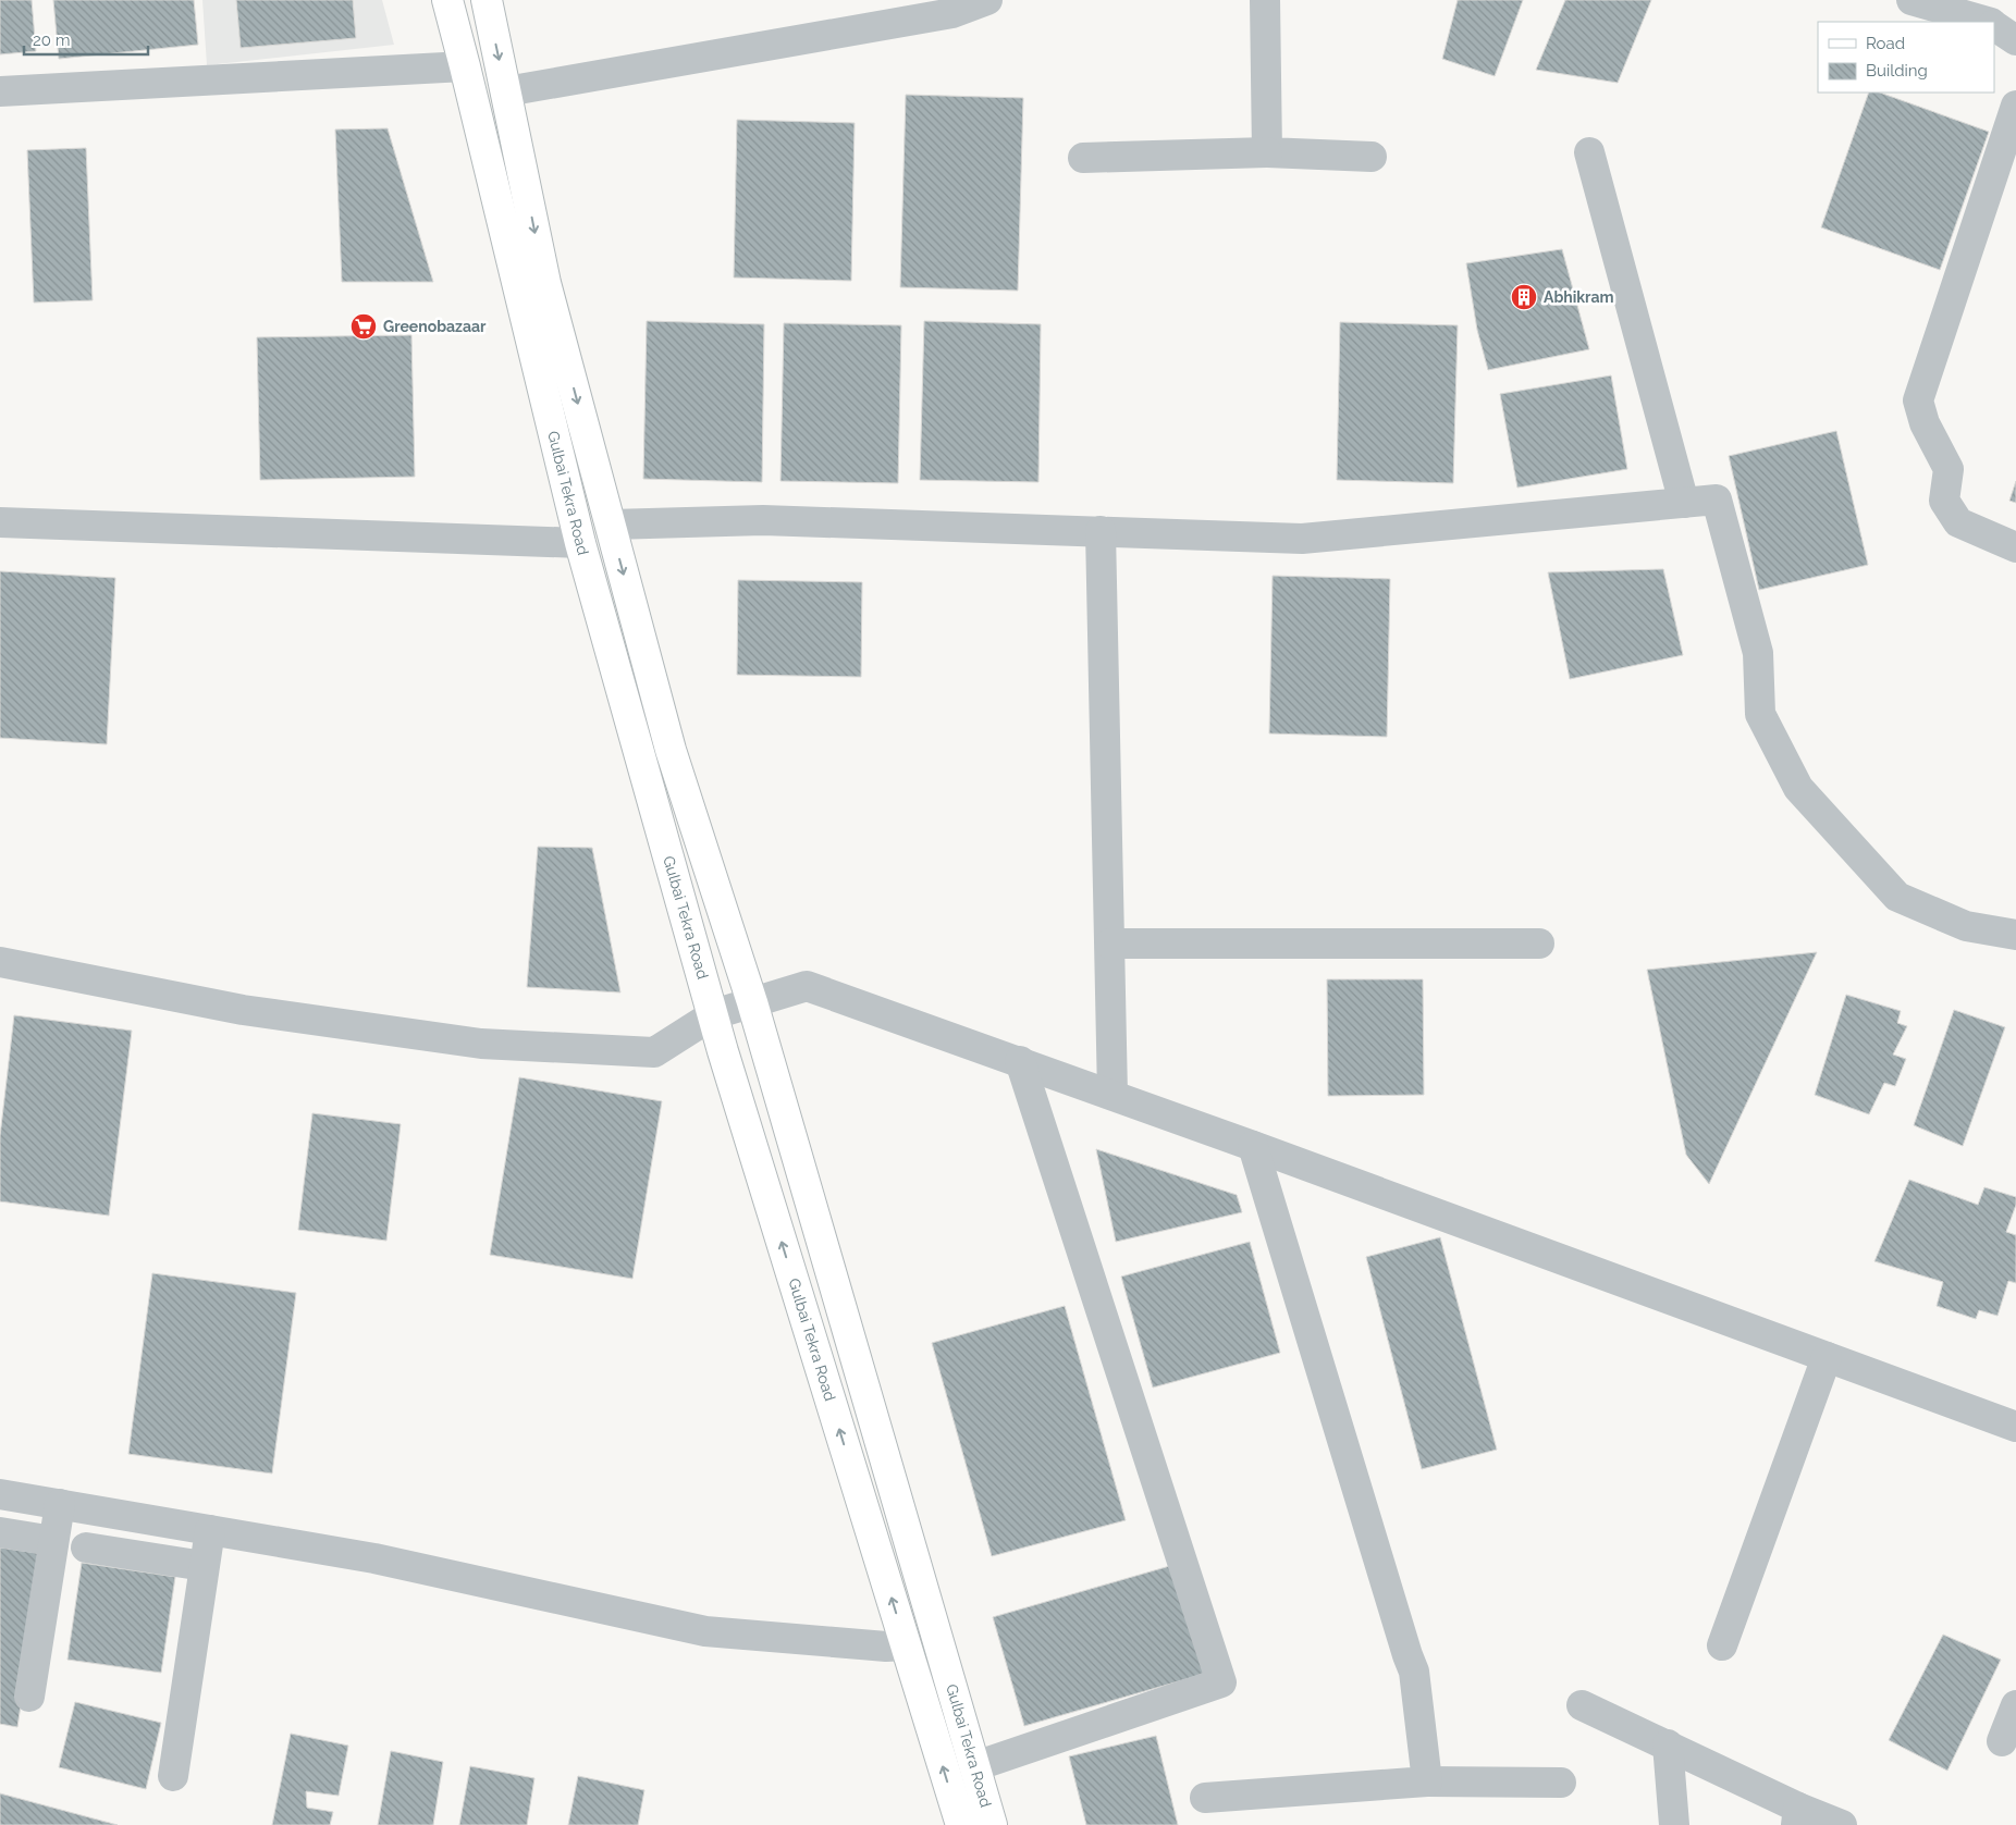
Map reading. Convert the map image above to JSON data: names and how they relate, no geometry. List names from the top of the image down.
{
  "streets": {
    "main road": ["Gulbai Tekra Road"]
  },
  "places": {
    "building": ["Abhikram"],
    "supermarket": ["Greenobazaar"]
  },
  "legend": ["Road", "Building"],
  "scale_bar": "20 m"
}
